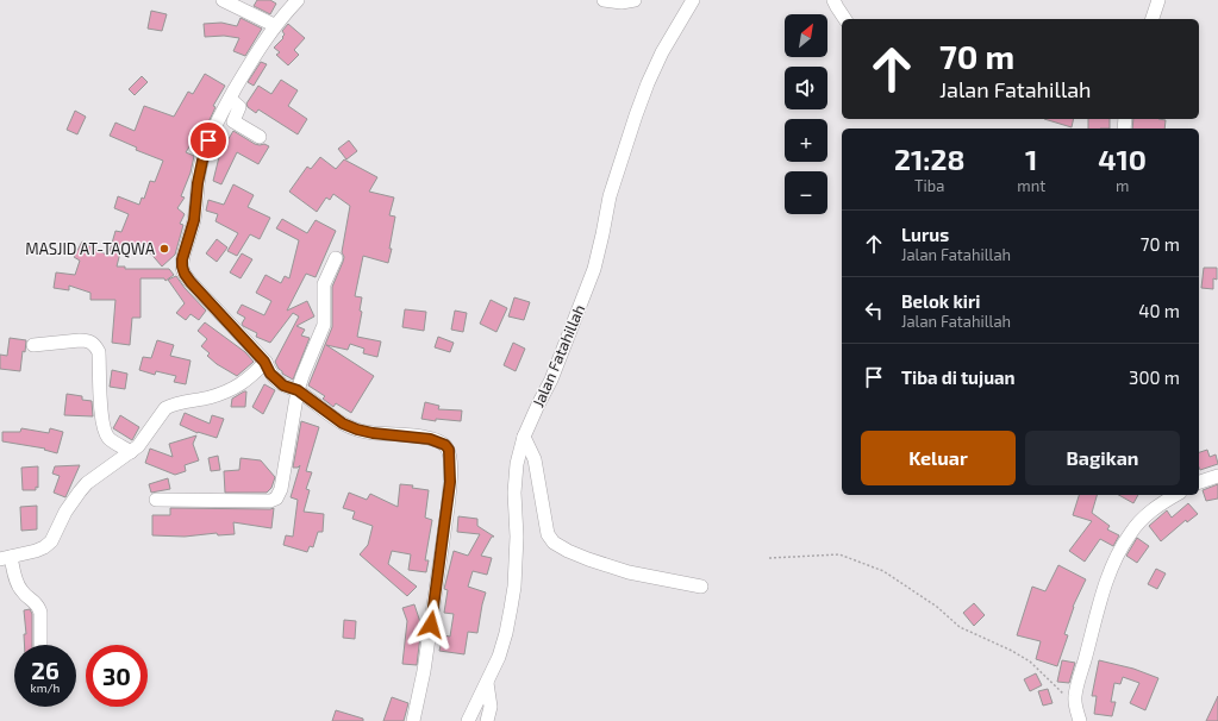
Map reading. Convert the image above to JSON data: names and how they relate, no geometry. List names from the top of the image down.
{
  "streets": {
    "street": ["Jalan Fatahillah"]
  },
  "places": ["MASJID AT-TAQWA"],
  "north": "top right",
  "page": {
    "map_buttons": ["+", "−"],
    "turn": ["70 m", "Jalan Fatahillah"],
    "eta": [
      "21:28",
      "Tiba",
      "1",
      "mnt",
      "410",
      "m"
    ],
    "list": [
      {
        "name": "Lurus",
        "note": "Jalan Fatahillah",
        "value": "70 m"
      },
      {
        "name": "Belok kiri",
        "note": "Jalan Fatahillah",
        "value": "40 m"
      },
      {
        "name": "Tiba di tujuan",
        "value": "300 m"
      }
    ],
    "buttons": ["Keluar", "Bagikan"],
    "speed": "26 km/h",
    "limit": "30"
  }
}
